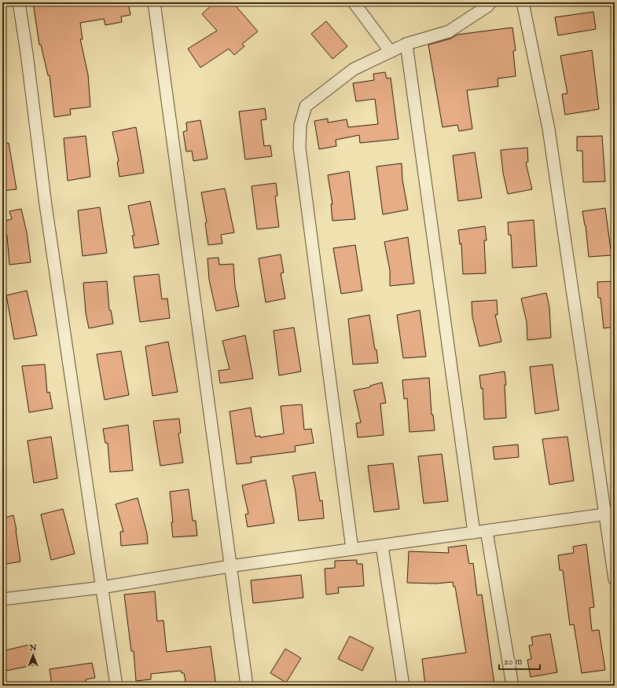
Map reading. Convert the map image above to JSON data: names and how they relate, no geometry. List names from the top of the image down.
{
  "scale_bar": "20 m",
  "north": "top"
}
